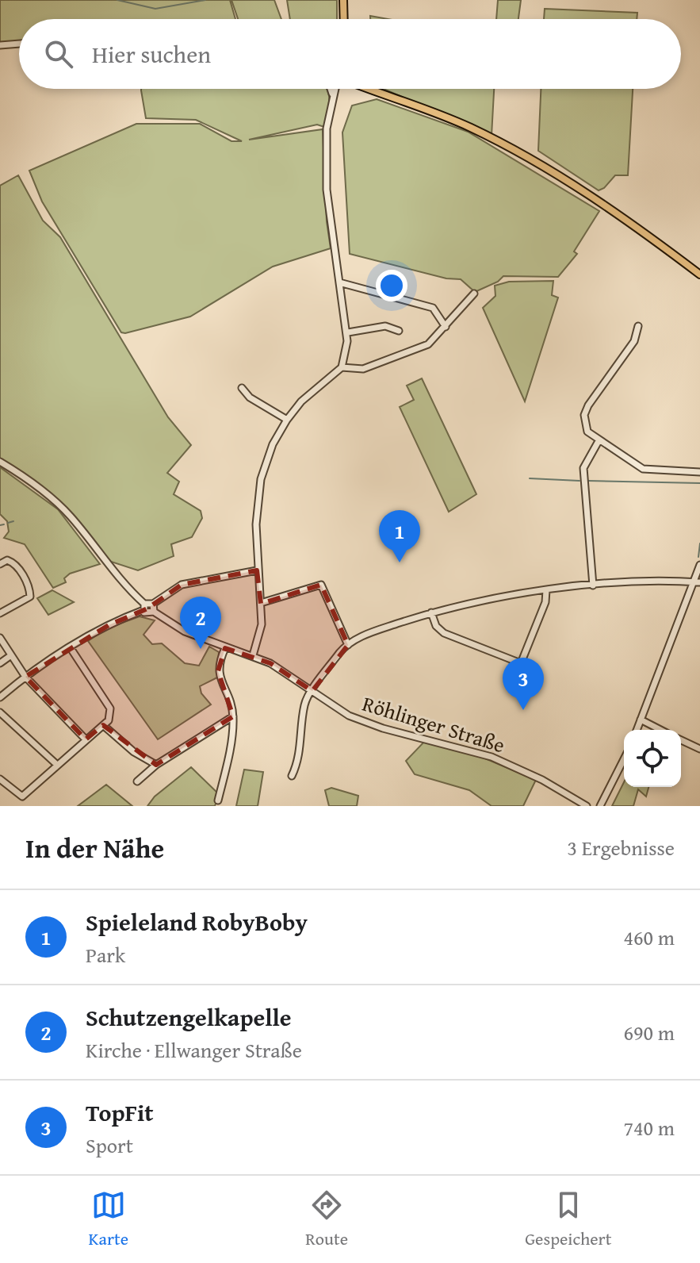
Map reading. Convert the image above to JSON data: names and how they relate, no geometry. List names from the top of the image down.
{
  "streets": {
    "street": ["Röhlinger Straße"]
  },
  "page": {
    "search": "Hier suchen",
    "pins": ["1", "2", "3"],
    "heading": ["In der Nähe", "3 Ergebnisse"],
    "list": [
      {
        "mark": "1",
        "name": "Spieleland RobyBoby",
        "note": "Park",
        "value": "460 m"
      },
      {
        "mark": "2",
        "name": "Schutzengelkapelle",
        "note": "Kirche · Ellwanger Straße",
        "value": "690 m"
      },
      {
        "mark": "3",
        "name": "TopFit",
        "note": "Sport",
        "value": "740 m"
      }
    ],
    "nav": ["Karte", "Route", "Gespeichert"]
  }
}
